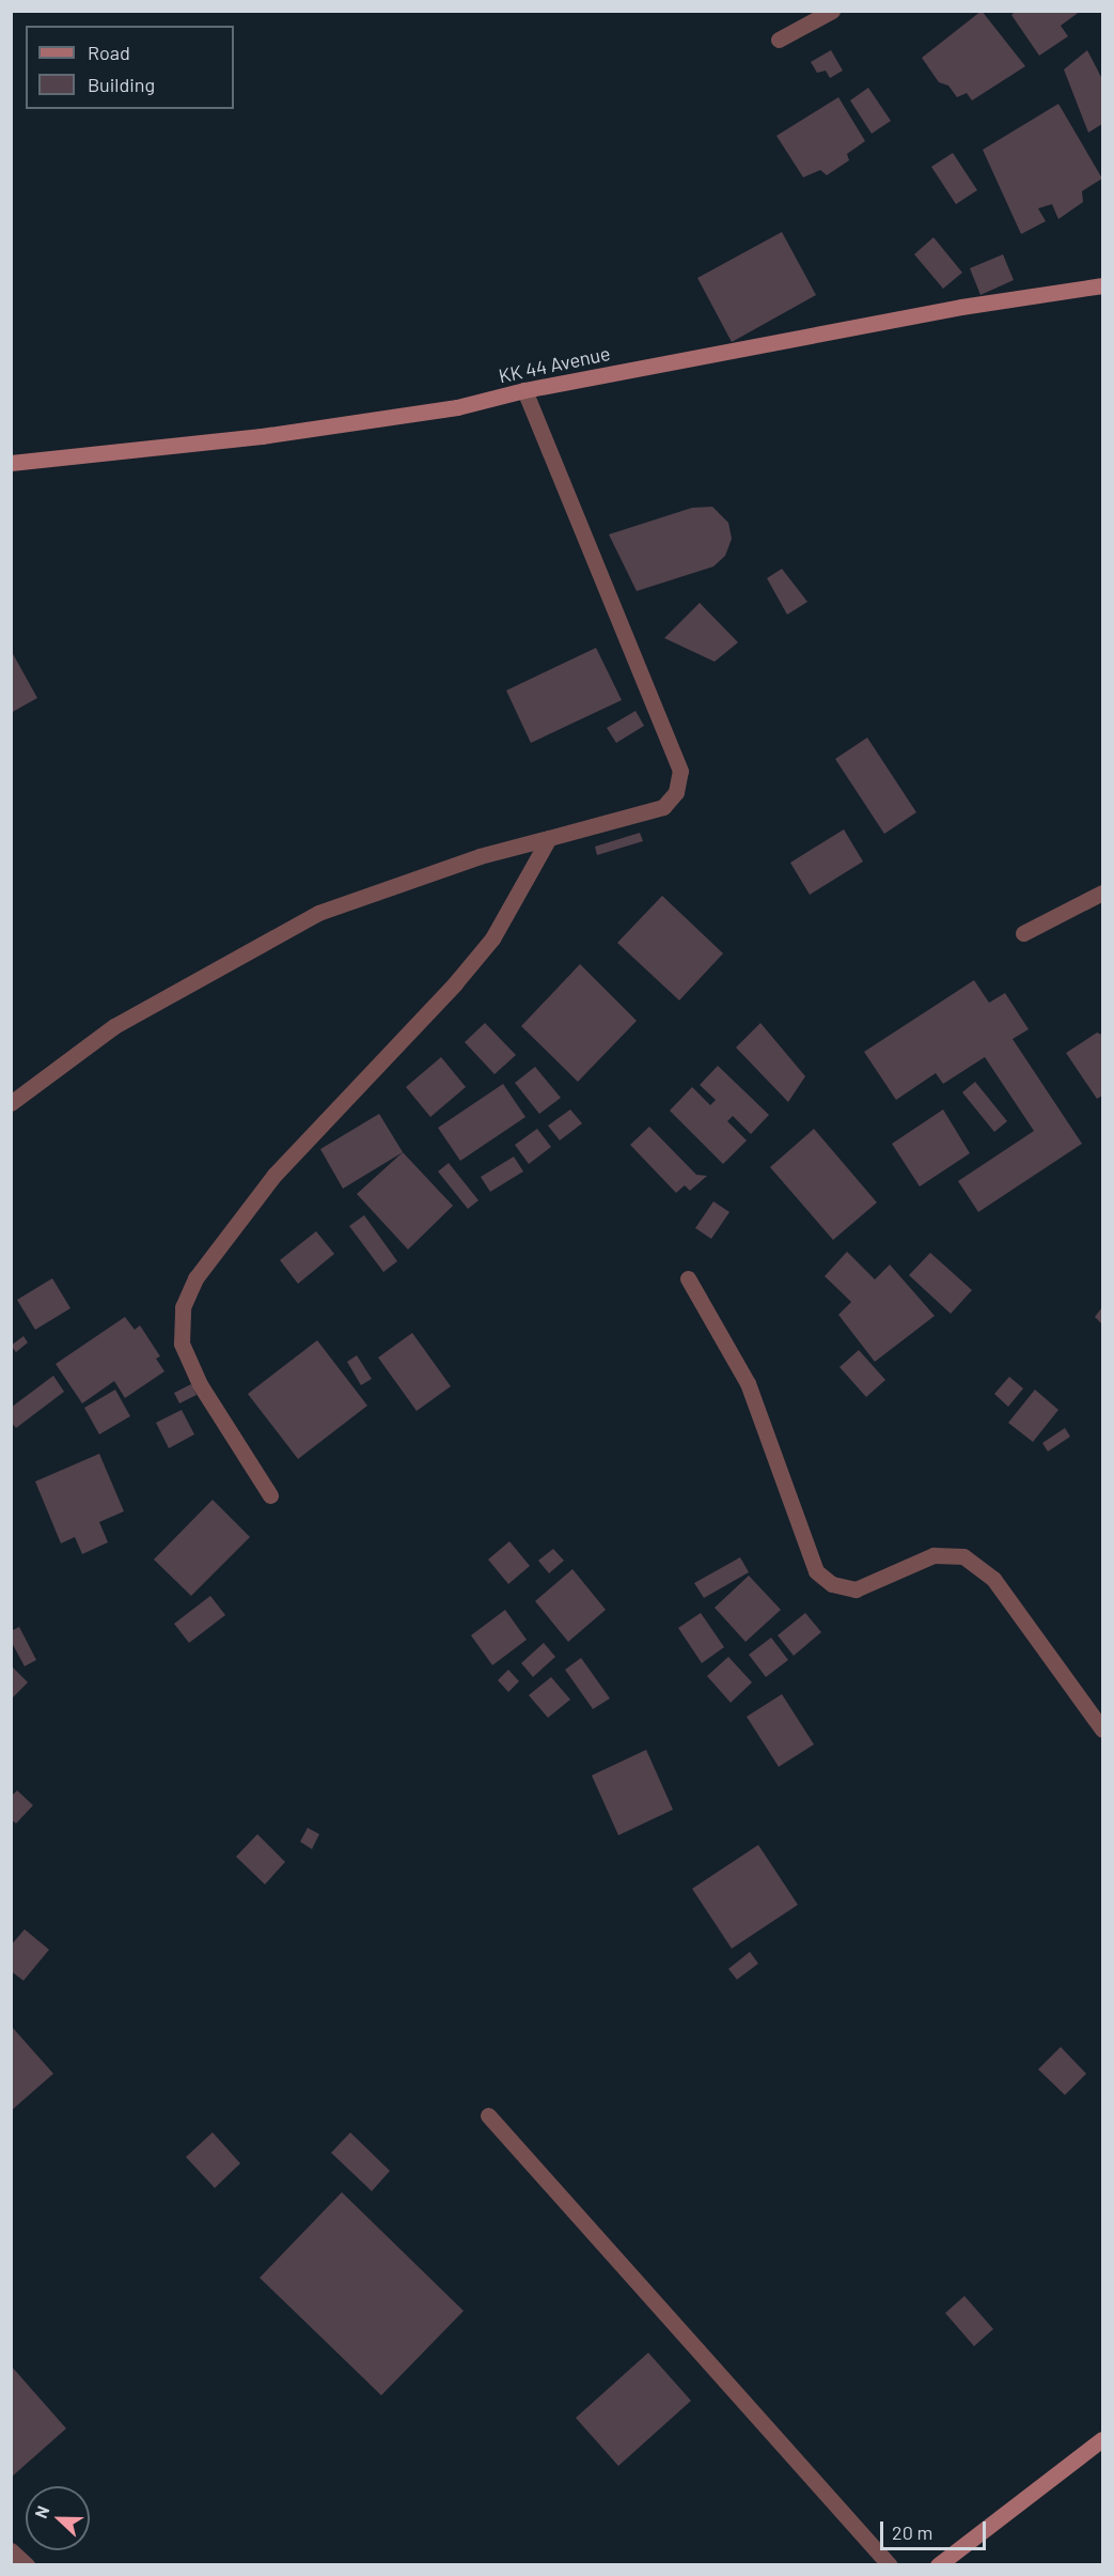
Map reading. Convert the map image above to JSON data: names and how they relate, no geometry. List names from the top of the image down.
{
  "streets": {
    "main road": ["KK 44 Avenue"]
  },
  "legend": ["Road", "Building"],
  "scale_bar": "20 m",
  "north": "left"
}
